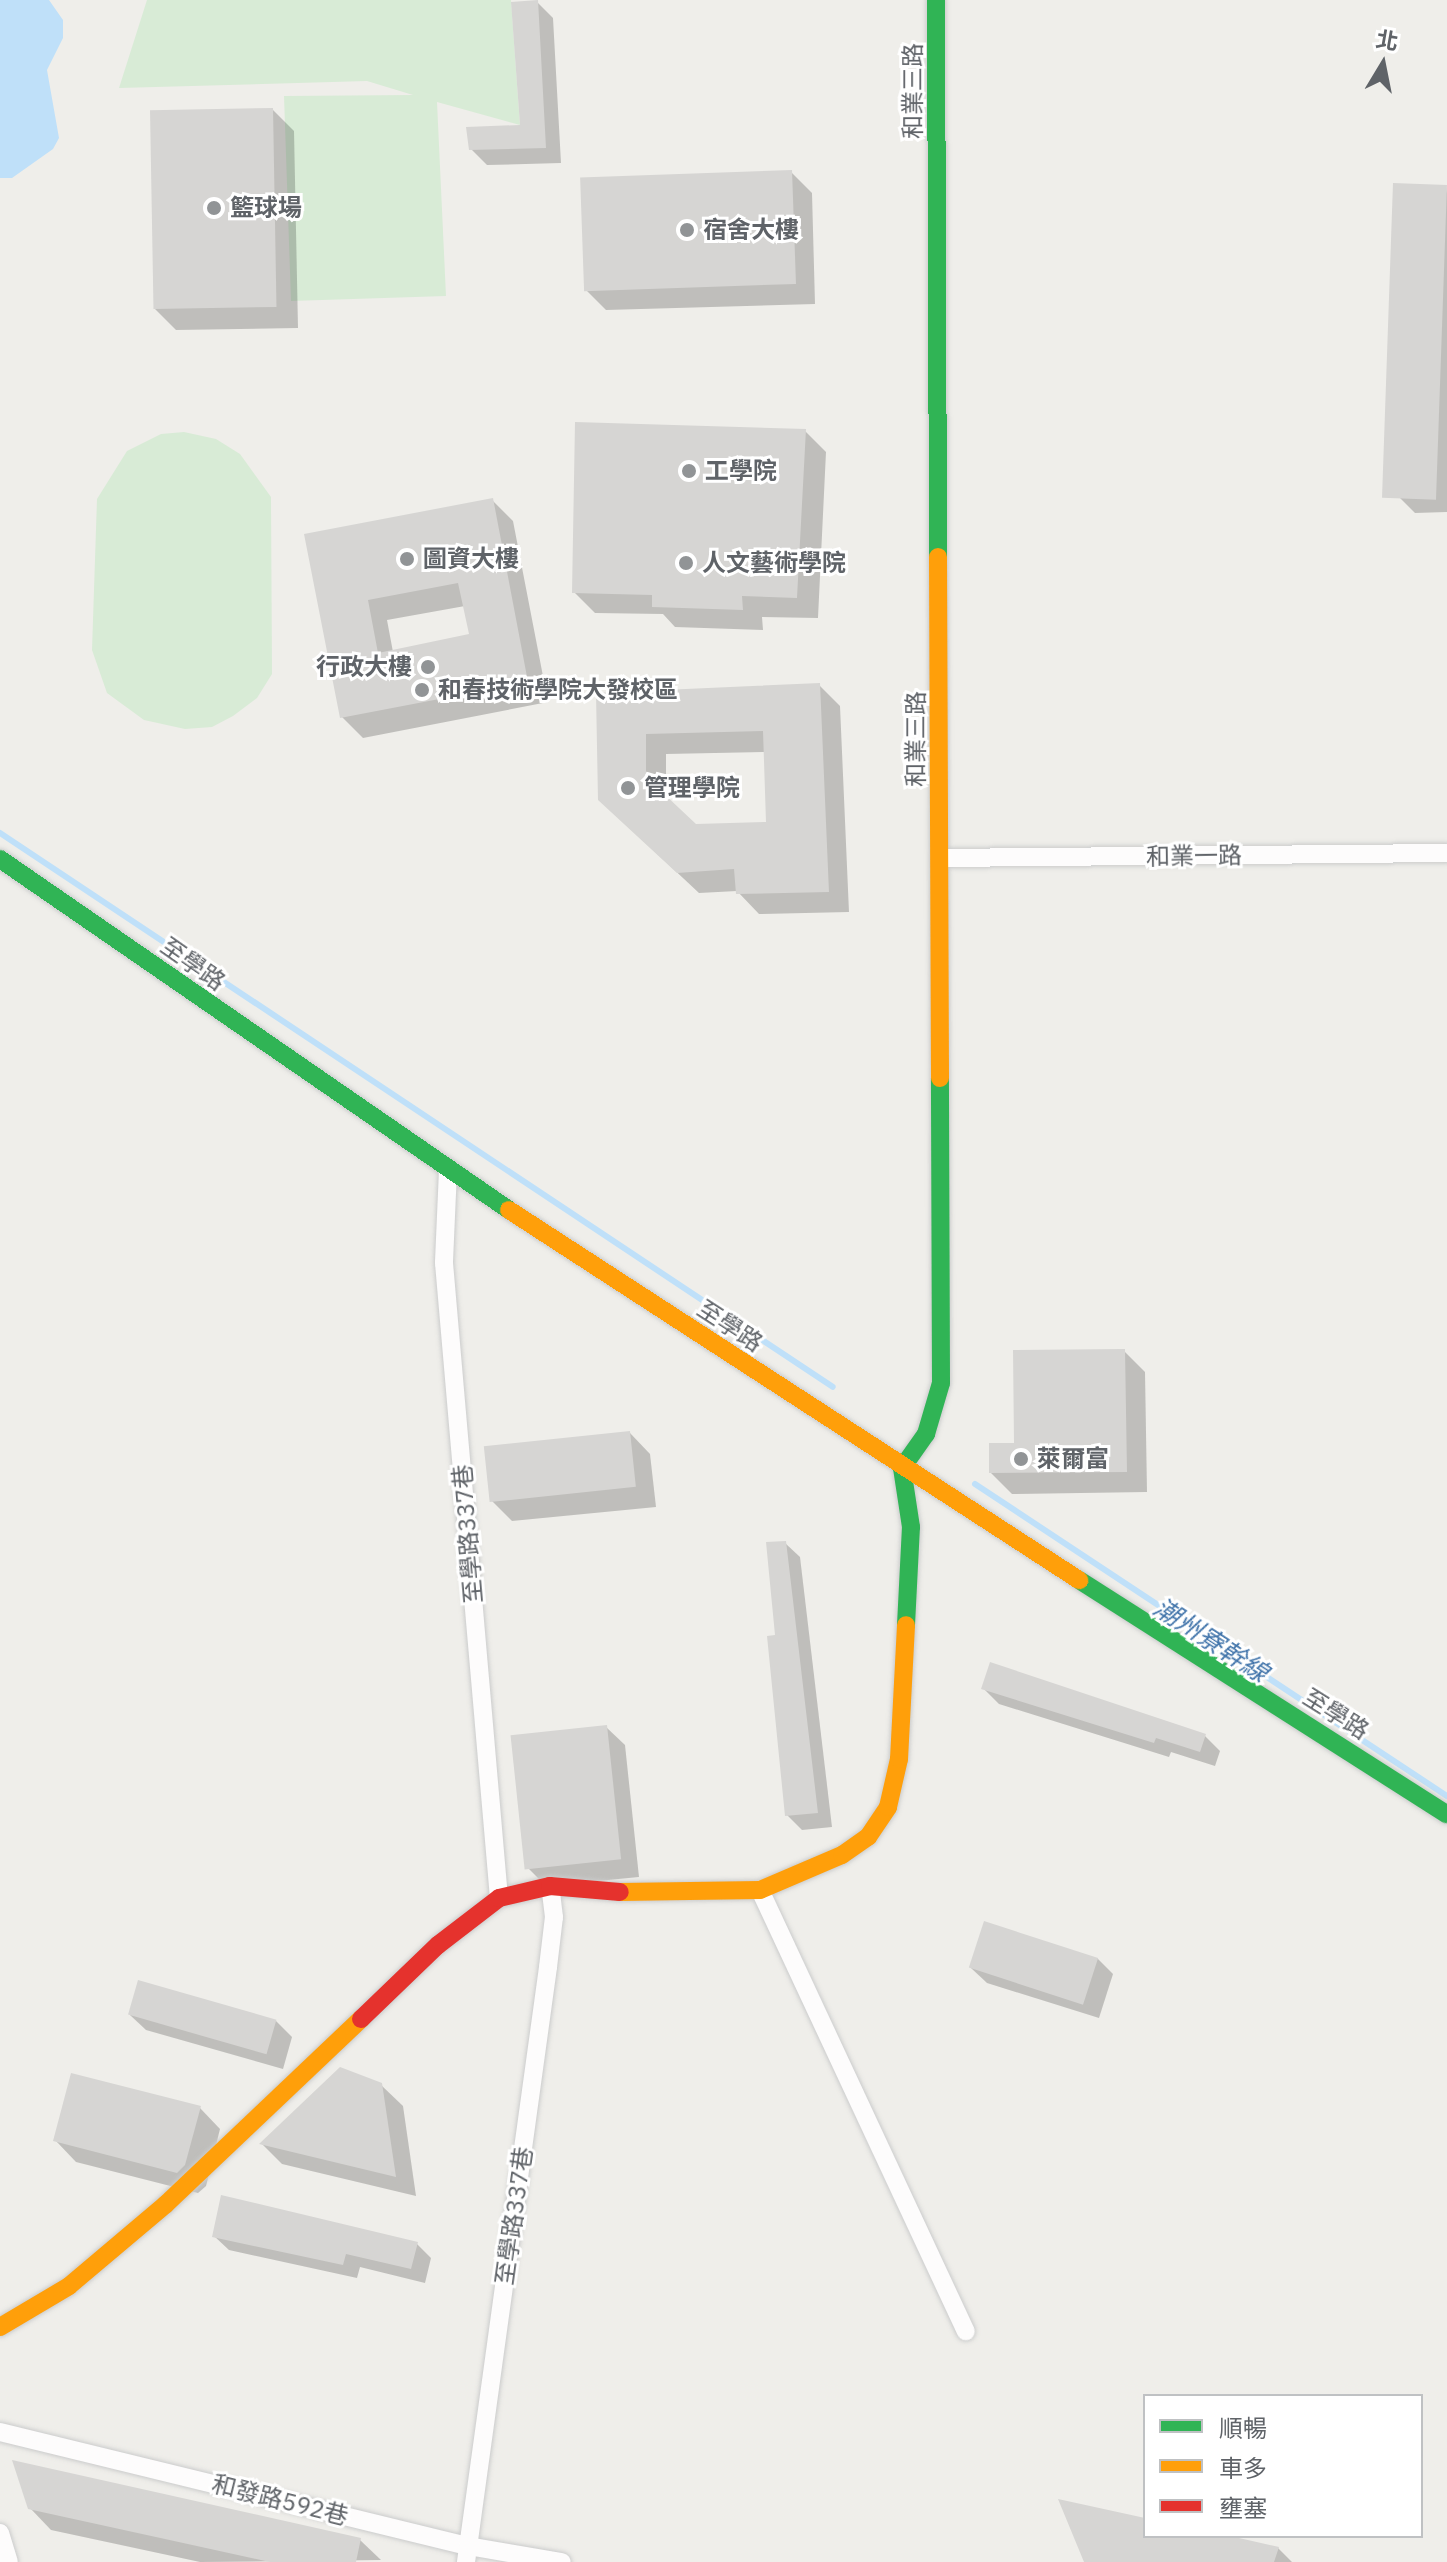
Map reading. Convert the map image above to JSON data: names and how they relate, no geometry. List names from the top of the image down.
{
  "streets": {
    "street": [
      "和業三路",
      "和業一路",
      "至學路",
      "至學路337巷",
      "和發路592巷"
    ]
  },
  "crossings": [
    ["和業三路", "和業一路"],
    ["和業三路", "至學路"],
    ["至學路", "至學路337巷"],
    ["至學路337巷", "和發路592巷"]
  ],
  "water": ["潮州寮幹線"],
  "places": [
    "籃球場",
    "宿舍大樓",
    "工學院",
    "圖資大樓",
    "人文藝術學院",
    "行政大樓",
    "和春技術學院大發校區",
    "管理學院",
    "萊爾富"
  ],
  "legend": ["順暢", "車多", "壅塞"],
  "north": "top"
}
